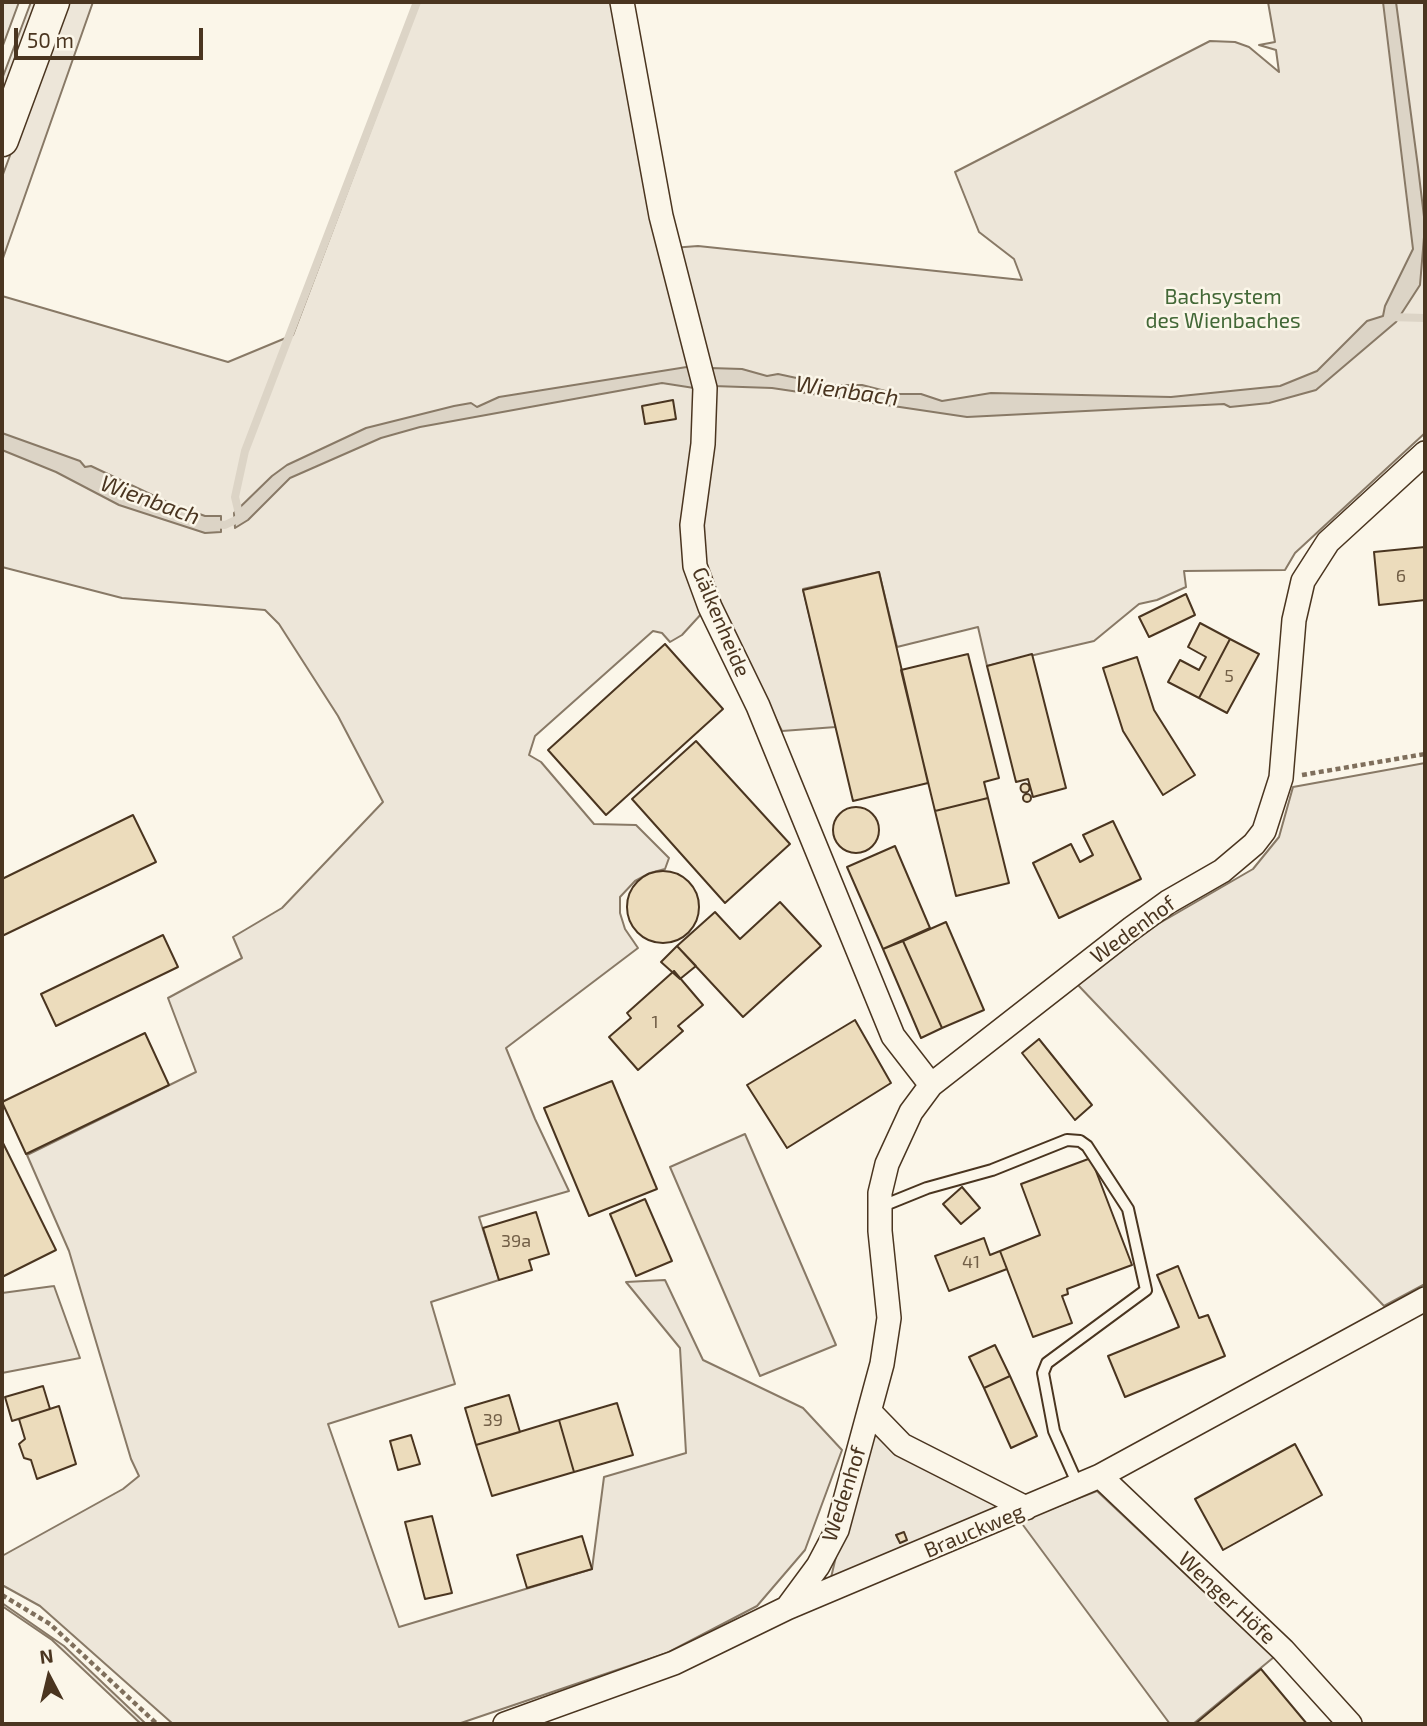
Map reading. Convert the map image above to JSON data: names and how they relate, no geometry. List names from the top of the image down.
{
  "streets": {
    "street": [
      "Gälkenheide",
      "Wedenhof",
      "Brauckweg",
      "Wenger Höfe"
    ]
  },
  "crossings": [
    ["Gälkenheide", "Wedenhof"],
    ["Wedenhof", "Brauckweg"],
    ["Brauckweg", "Wenger Höfe"]
  ],
  "water": ["Wienbach"],
  "parks": ["Bachsystem des Wienbaches"],
  "house_numbers": [
    "6",
    "5",
    "1",
    "39a",
    "41",
    "39"
  ],
  "scale_bar": "50 m",
  "north": "top"
}
